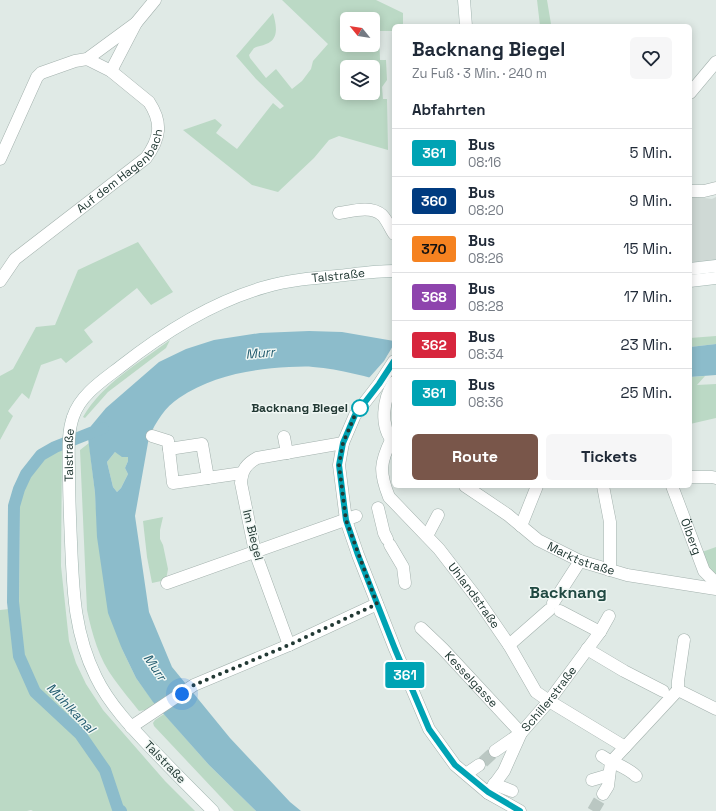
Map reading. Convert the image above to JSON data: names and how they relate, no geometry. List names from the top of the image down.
{
  "streets": {
    "street": [
      "Auf dem Hagenbach",
      "Talstraße",
      "Im Biegel",
      "Ölberg",
      "Marktstraße",
      "Uhlandstraße",
      "Kesselgasse",
      "Schillerstraße"
    ]
  },
  "crossings": [
    ["Uhlandstraße", "Schillerstraße"],
    ["Kesselgasse", "Schillerstraße"]
  ],
  "districts": ["Backnang"],
  "water": ["Murr", "Mühlkanal"],
  "places": ["Backnang Biegel"],
  "lines": ["bus line 361"],
  "north": "top left",
  "page": {
    "on_map": "361",
    "heading": [
      ["Backnang Biegel", "Zu Fuß · 3 Min. · 240 m"],
      "Abfahrten"
    ],
    "list": [
      {
        "mark": "361",
        "name": "Bus",
        "note": "08:16",
        "value": "5 Min."
      },
      {
        "mark": "360",
        "name": "Bus",
        "note": "08:20",
        "value": "9 Min."
      },
      {
        "mark": "370",
        "name": "Bus",
        "note": "08:26",
        "value": "15 Min."
      },
      {
        "mark": "368",
        "name": "Bus",
        "note": "08:28",
        "value": "17 Min."
      },
      {
        "mark": "362",
        "name": "Bus",
        "note": "08:34",
        "value": "23 Min."
      },
      {
        "mark": "361",
        "name": "Bus",
        "note": "08:36",
        "value": "25 Min."
      }
    ],
    "buttons": ["Route", "Tickets"]
  }
}
